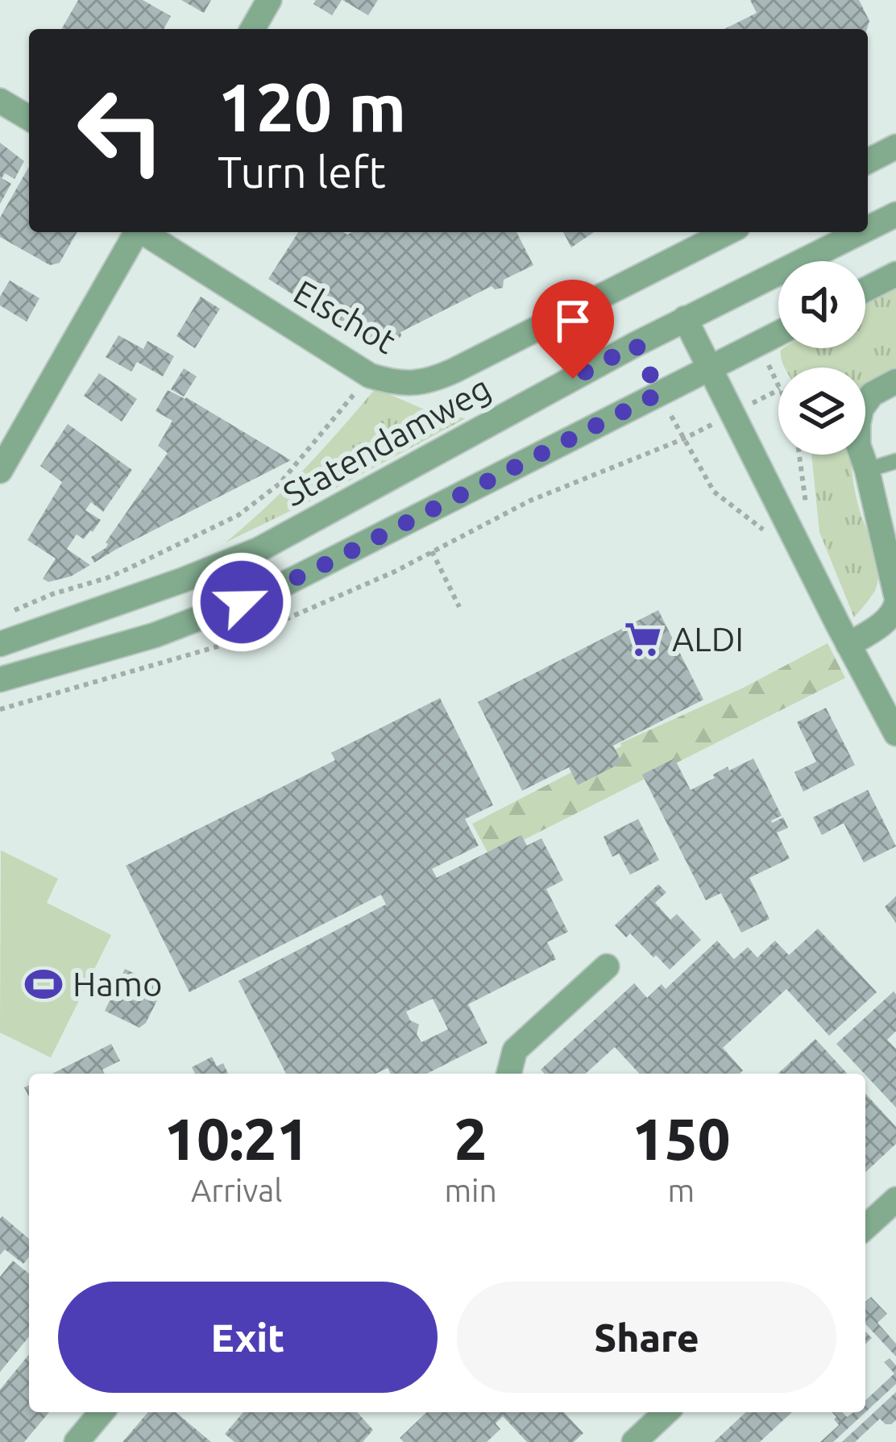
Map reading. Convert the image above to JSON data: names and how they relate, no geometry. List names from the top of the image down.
{
  "streets": {
    "street": ["Elschot", "Statendamweg"]
  },
  "places": {
    "supermarket": ["ALDI"],
    "sports": ["Hamo"]
  },
  "page": {
    "turn": ["120 m", "Turn left"],
    "eta": [
      "10:21",
      "Arrival",
      "2",
      "min",
      "150",
      "m"
    ],
    "buttons": ["Exit", "Share"]
  }
}
